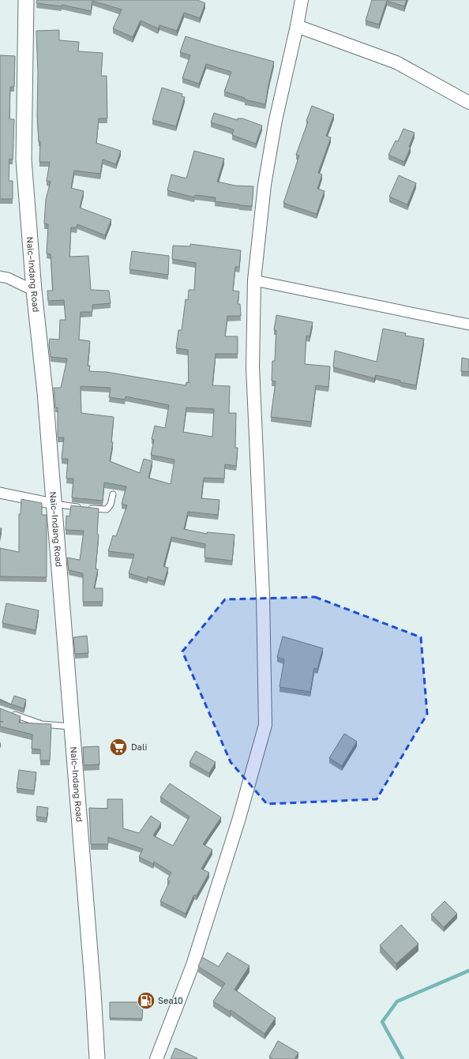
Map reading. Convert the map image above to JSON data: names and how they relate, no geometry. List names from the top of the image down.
{
  "streets": {
    "main road": ["Naic–Indang Road"]
  },
  "places": {
    "supermarket": ["Dali"],
    "fuel station": ["Sea10"]
  }
}
